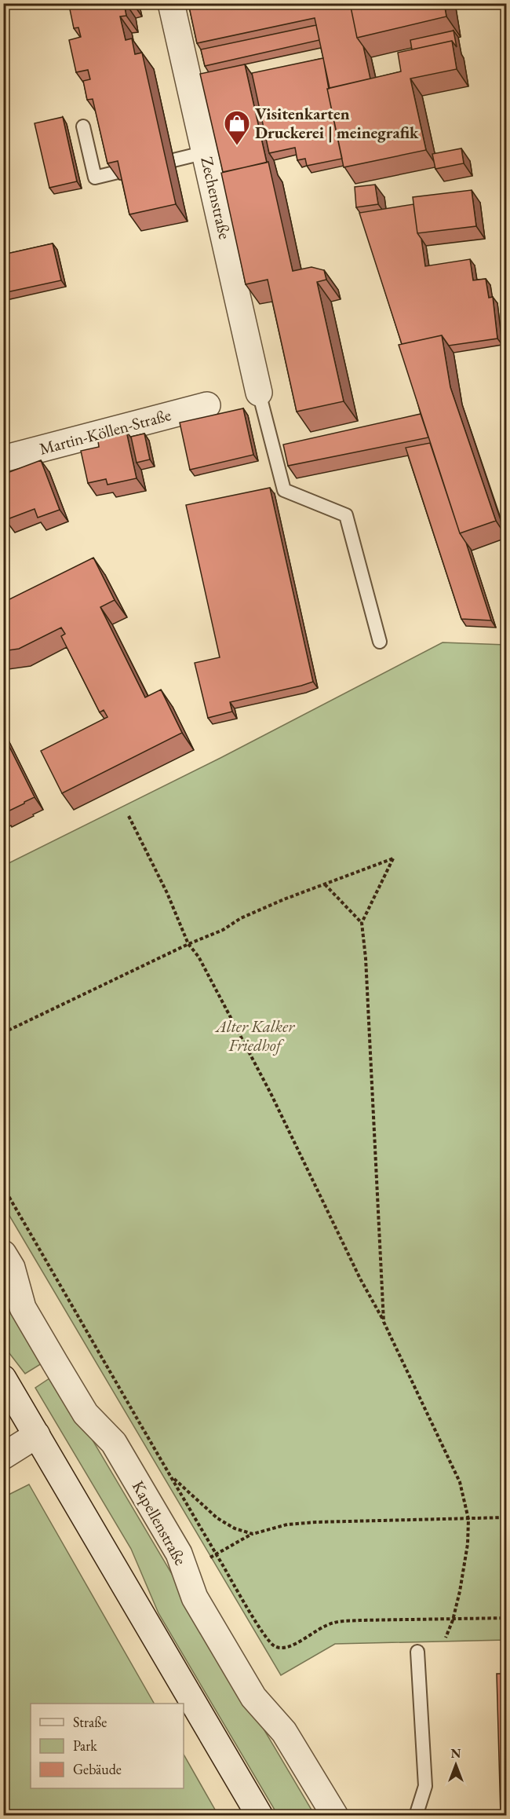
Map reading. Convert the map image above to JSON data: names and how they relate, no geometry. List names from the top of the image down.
{
  "streets": {
    "street": ["Zechenstraße", "Martin-Köllen-Straße", "Kapellenstraße"]
  },
  "parks": ["Alter Kalker Friedhof"],
  "places": {
    "shop": ["Visitenkarten Druckerei | meinegrafik"]
  },
  "legend": ["Straße", "Park", "Gebäude"],
  "north": "top"
}
